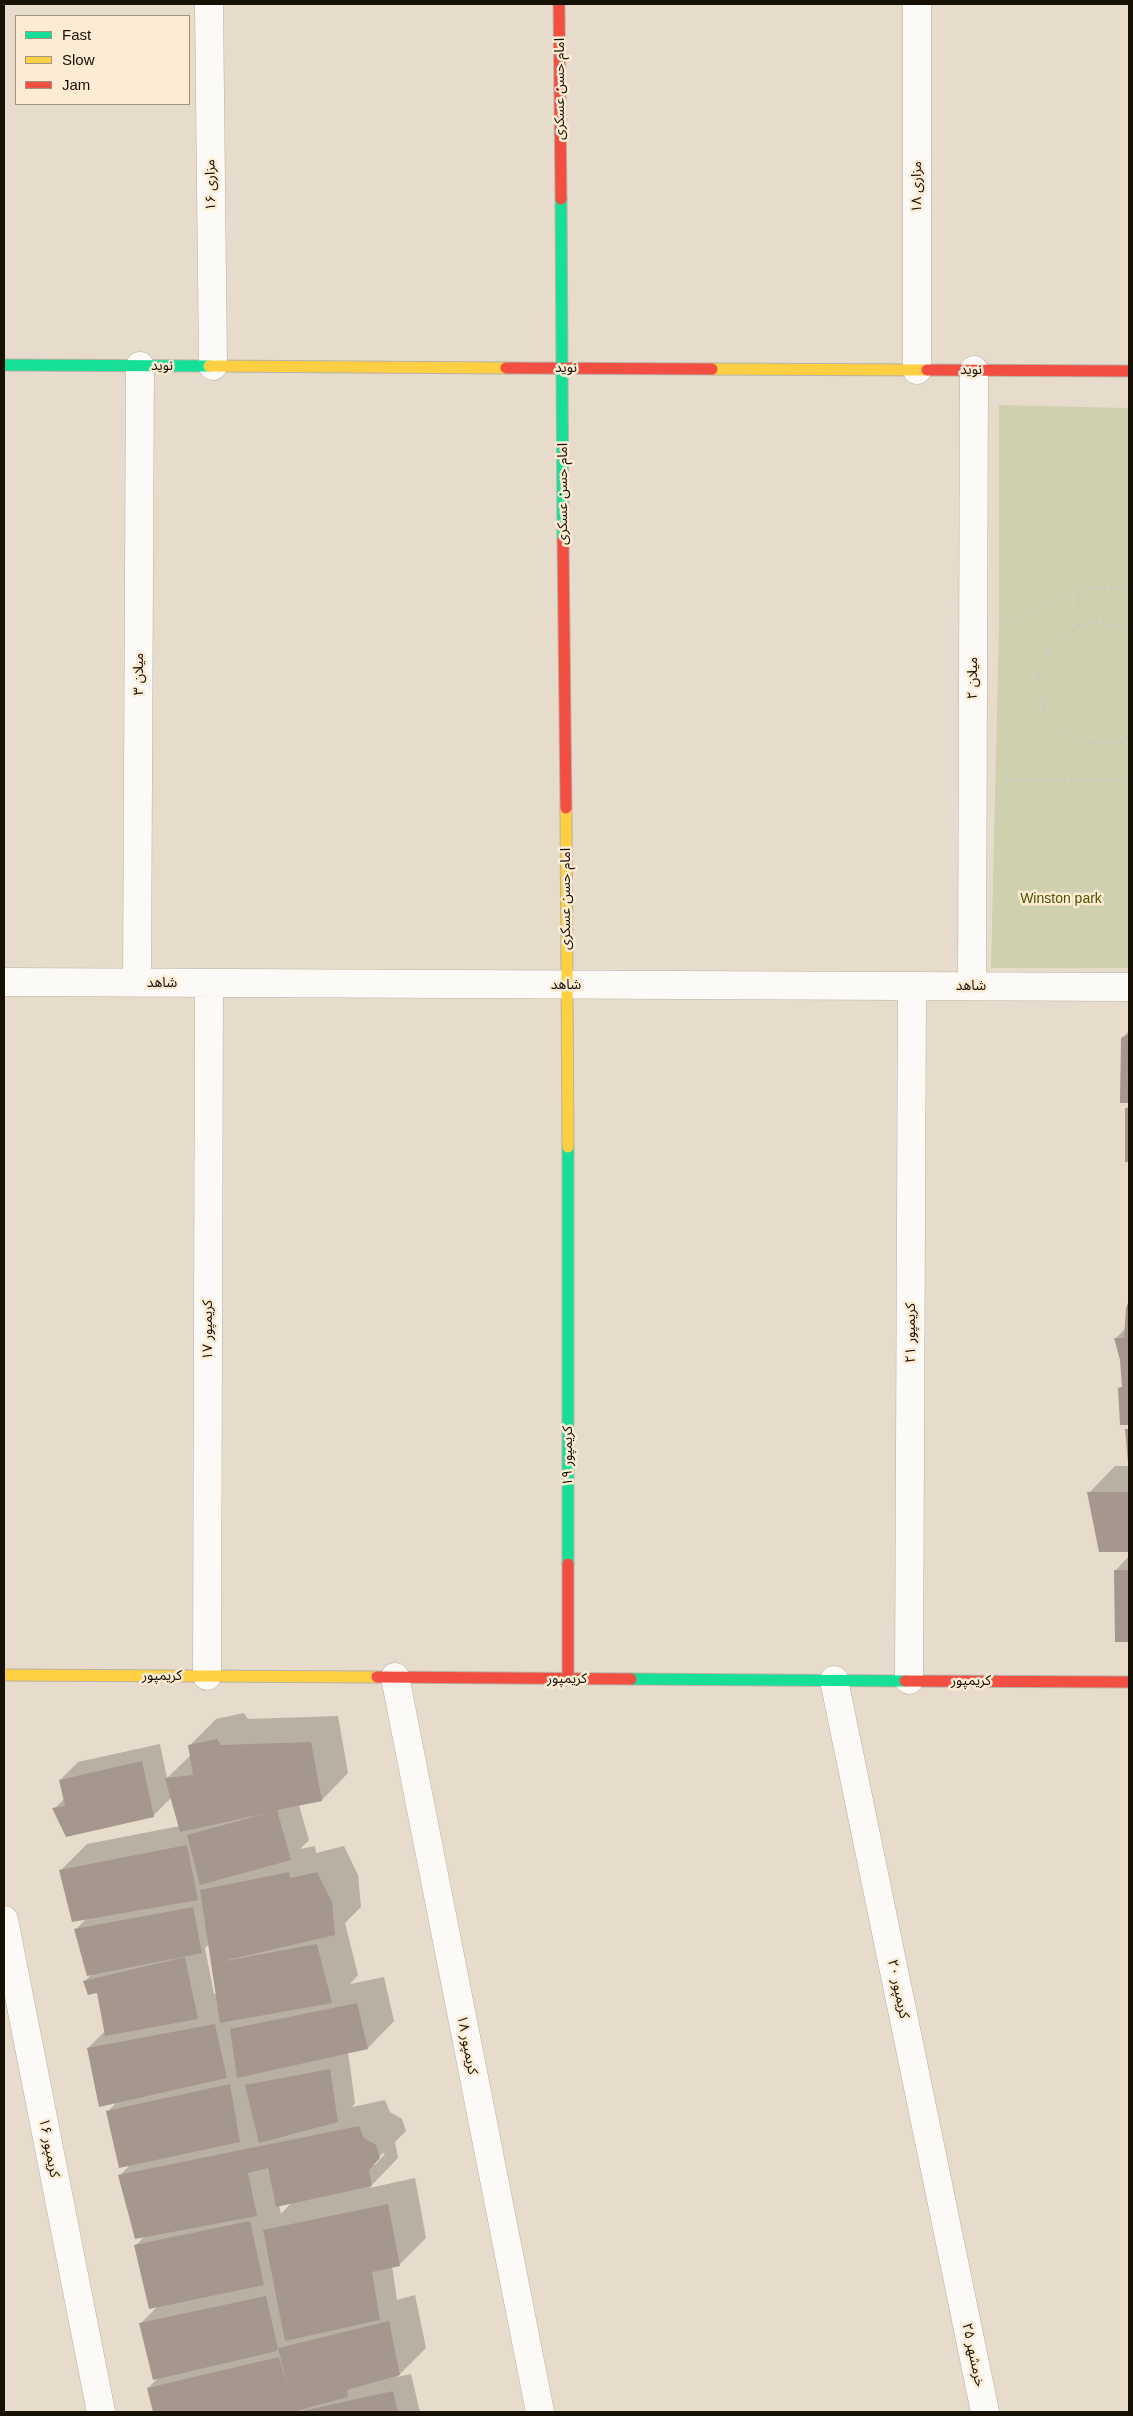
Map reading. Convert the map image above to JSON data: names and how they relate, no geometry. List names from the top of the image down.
{
  "streets": {
    "street": [
      "امام حسن عسکری",
      "مزاری ۱۶",
      "مزاری ۱۸",
      "نوید",
      "میلان ۳",
      "میلان ۲",
      "شاهد",
      "کریمپور ۱۷",
      "کریمپور ۲۱",
      "کریمپور ۱۹",
      "کریمپور",
      "کریمپور ۲۰",
      "کریمپور ۱۸",
      "کریمپور ۱۶",
      "خرمشهر ۲۵"
    ]
  },
  "crossings": [
    ["امام حسن عسکری", "نوید"],
    ["امام حسن عسکری", "شاهد"],
    ["امام حسن عسکری", "کریمپور ۱۹"],
    ["مزاری ۱۶", "نوید"],
    ["مزاری ۱۸", "نوید"],
    ["نوید", "میلان ۳"],
    ["نوید", "میلان ۲"],
    ["میلان ۳", "شاهد"],
    ["میلان ۲", "شاهد"],
    ["شاهد", "کریمپور ۱۷"],
    ["شاهد", "کریمپور ۲۱"],
    ["کریمپور ۱۷", "کریمپور"],
    ["کریمپور ۲۱", "کریمپور"],
    ["کریمپور ۱۹", "کریمپور"],
    ["کریمپور", "کریمپور ۲۰"],
    ["کریمپور", "کریمپور ۱۸"],
    ["کریمپور ۲۰", "خرمشهر ۲۵"]
  ],
  "parks": ["Winston park"],
  "legend": ["Fast", "Slow", "Jam"]
}
